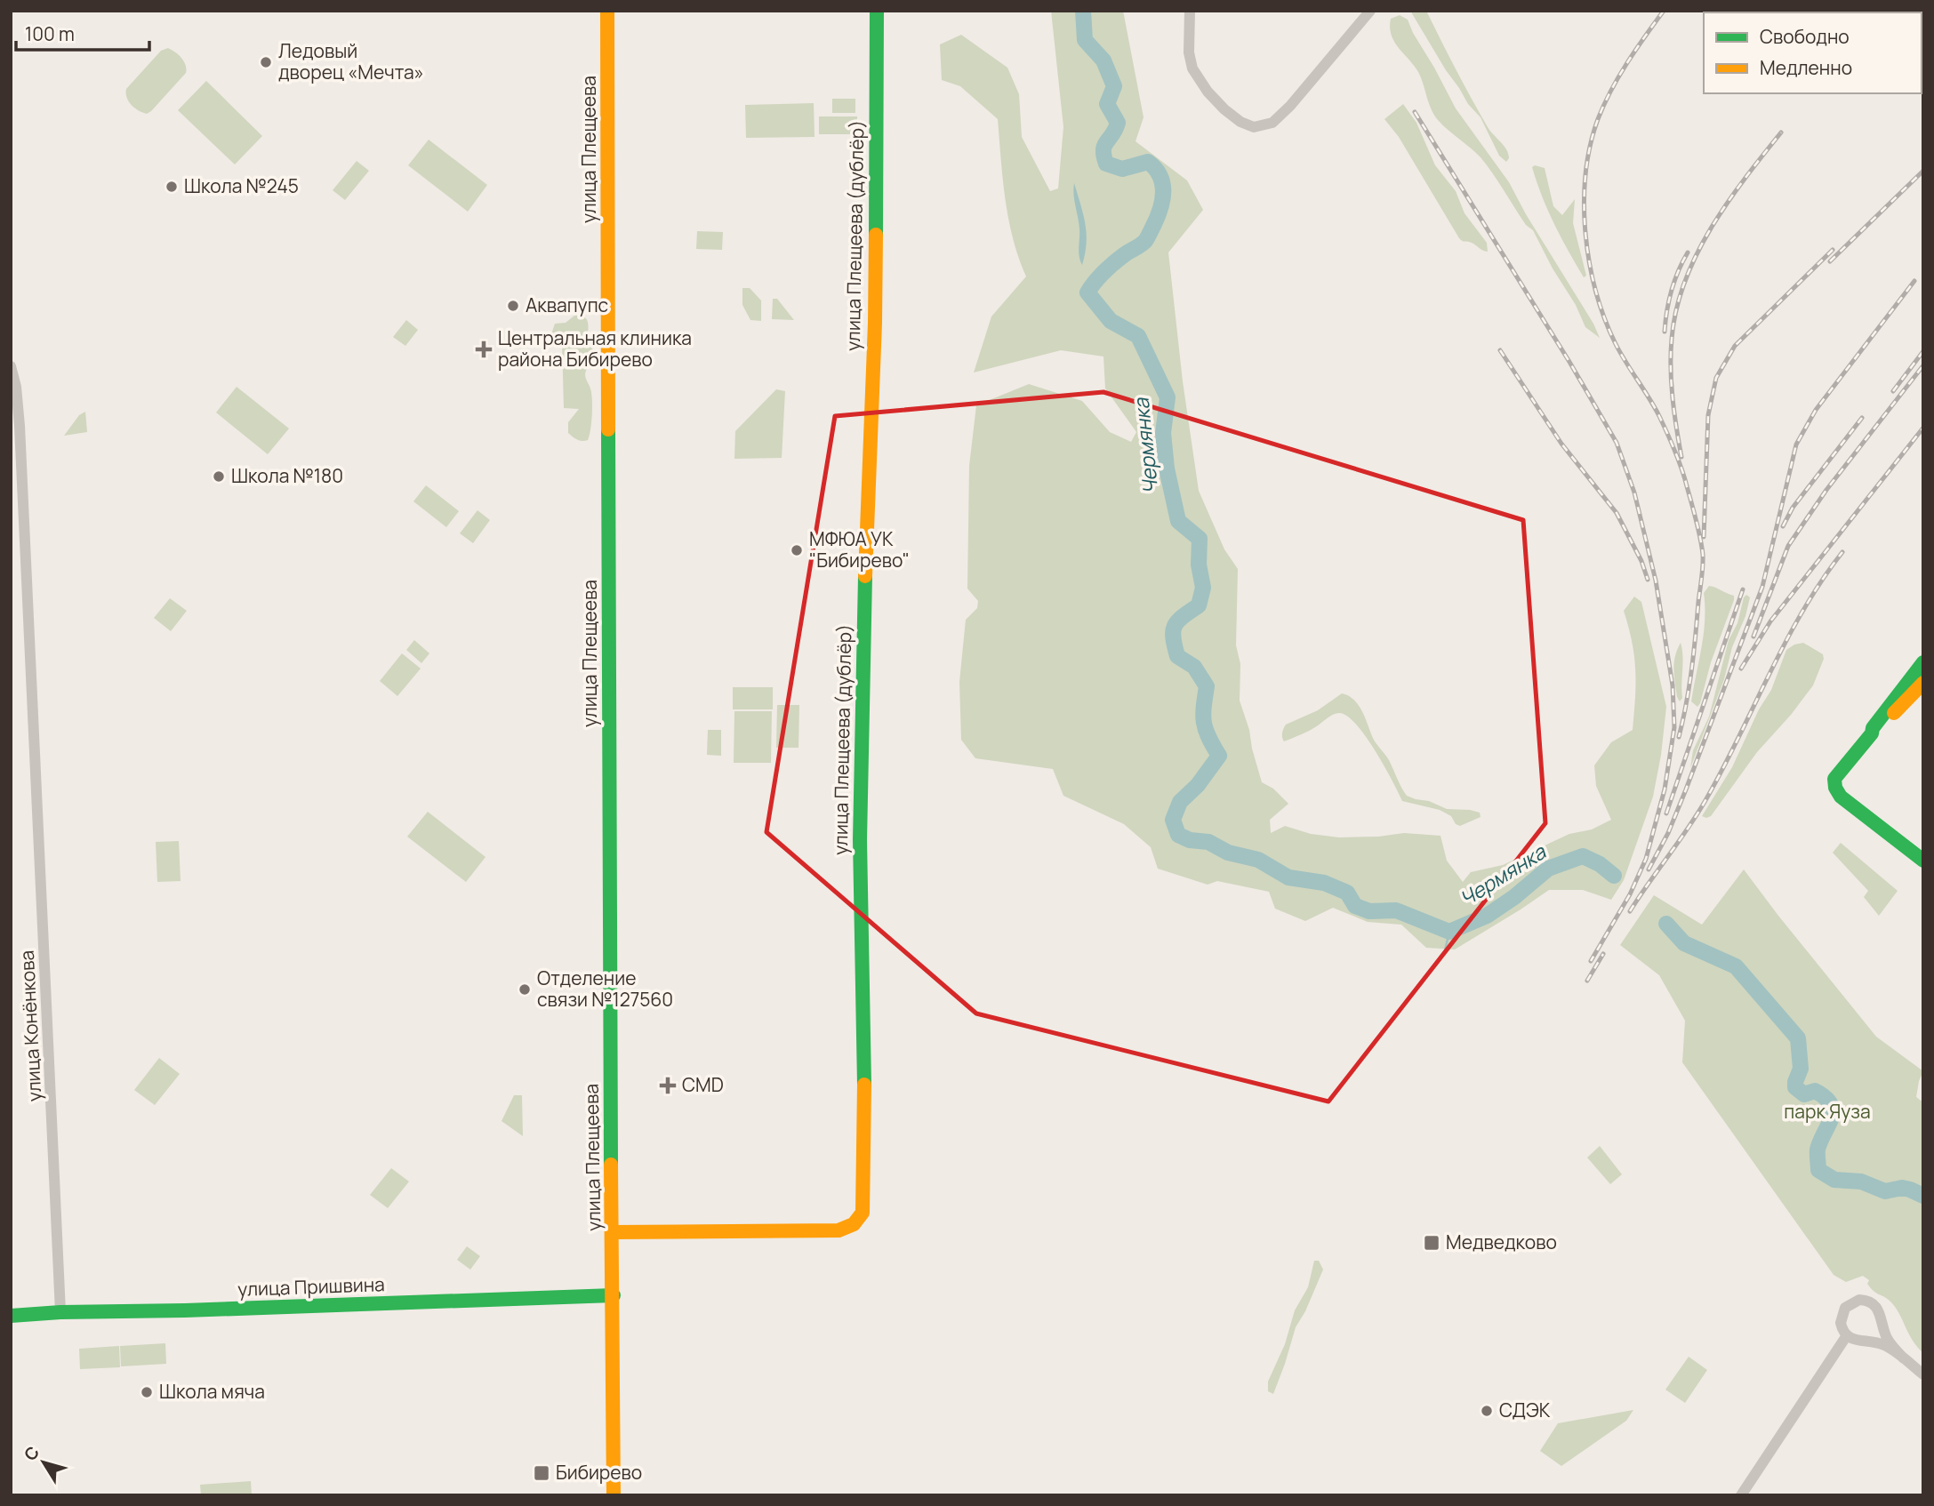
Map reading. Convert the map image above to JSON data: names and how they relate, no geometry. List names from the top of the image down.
{
  "streets": {
    "street": [
      "улица Плещеева",
      "улица Плещеева (дублёр)",
      "улица Конёнкова",
      "улица Пришвина"
    ]
  },
  "crossings": [
    ["улица Плещеева", "улица Плещеева (дублёр)"],
    ["улица Плещеева", "улица Пришвина"],
    ["улица Конёнкова", "улица Пришвина"]
  ],
  "water": ["Чермянка"],
  "parks": ["парк Яуза"],
  "places": {
    "other": [
      "Ледовый дворец «Мечта»",
      "Школа №245",
      "Аквапупс",
      "Школа №180",
      "МФЮА УК \"Бибирево\"",
      "Отделение связи №127560",
      "Школа мяча",
      "СДЭК"
    ],
    "health": ["Центральная клиника района Бибирево", "CMD"],
    "transit": ["Медведково", "Бибирево"]
  },
  "legend": ["Свободно", "Медленно"],
  "scale_bar": "100 m",
  "north": "top left"
}
